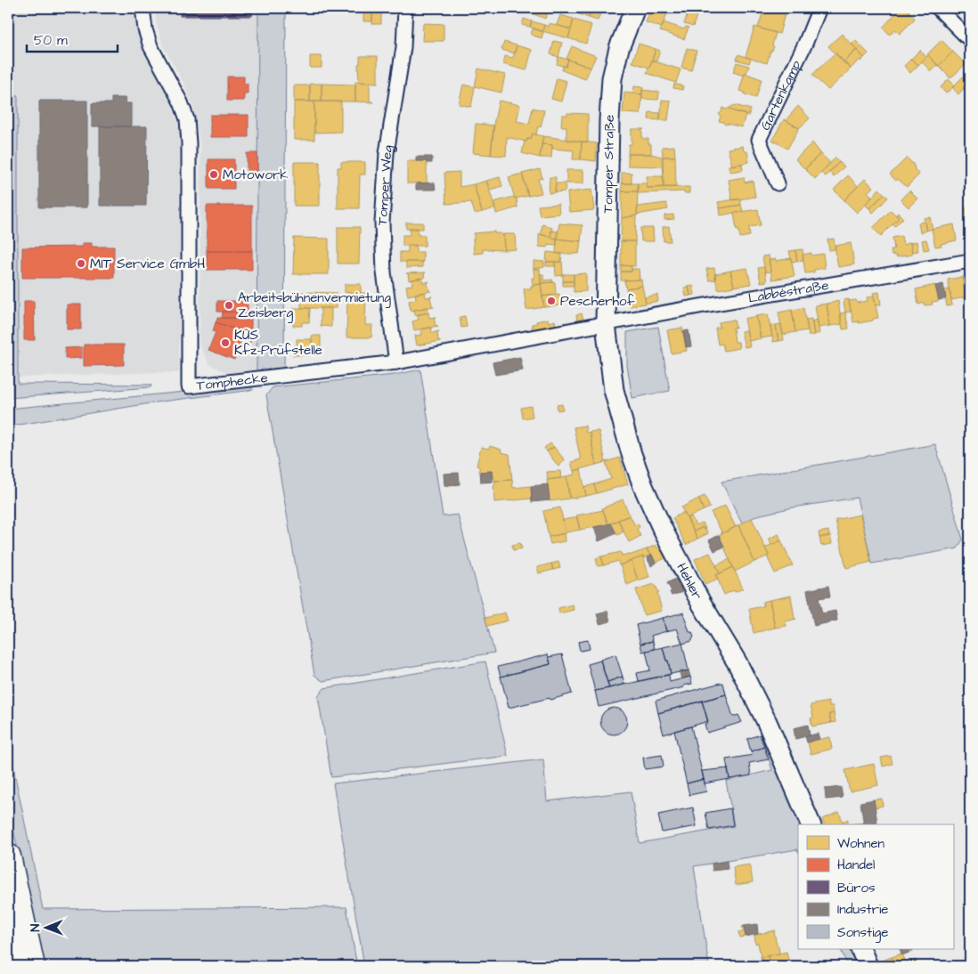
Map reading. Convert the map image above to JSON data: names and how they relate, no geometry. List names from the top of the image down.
{
  "streets": {
    "main road": ["Tomper Straße", "Hehler"],
    "street": [
      "Gartenkamp",
      "Tomper Weg",
      "Labbéstraße",
      "Tomphecke"
    ]
  },
  "crossings": [
    ["Tomper Straße", "Labbéstraße"],
    ["Tomper Straße", "Tomphecke"],
    ["Tomper Straße", "Hehler"],
    ["Tomper Weg", "Tomphecke"],
    ["Labbéstraße", "Tomphecke"],
    ["Labbéstraße", "Hehler"],
    ["Tomphecke", "Hehler"]
  ],
  "places": [
    "Motowork",
    "MIT Service GmbH",
    "Pescherhof",
    "Arbeitsbühnenvermietung Zeisberg",
    "KÜS Kfz-Prüfstelle"
  ],
  "legend": [
    "Wohnen",
    "Handel",
    "Büros",
    "Industrie",
    "Sonstige"
  ],
  "scale_bar": "50 m",
  "north": "left"
}
